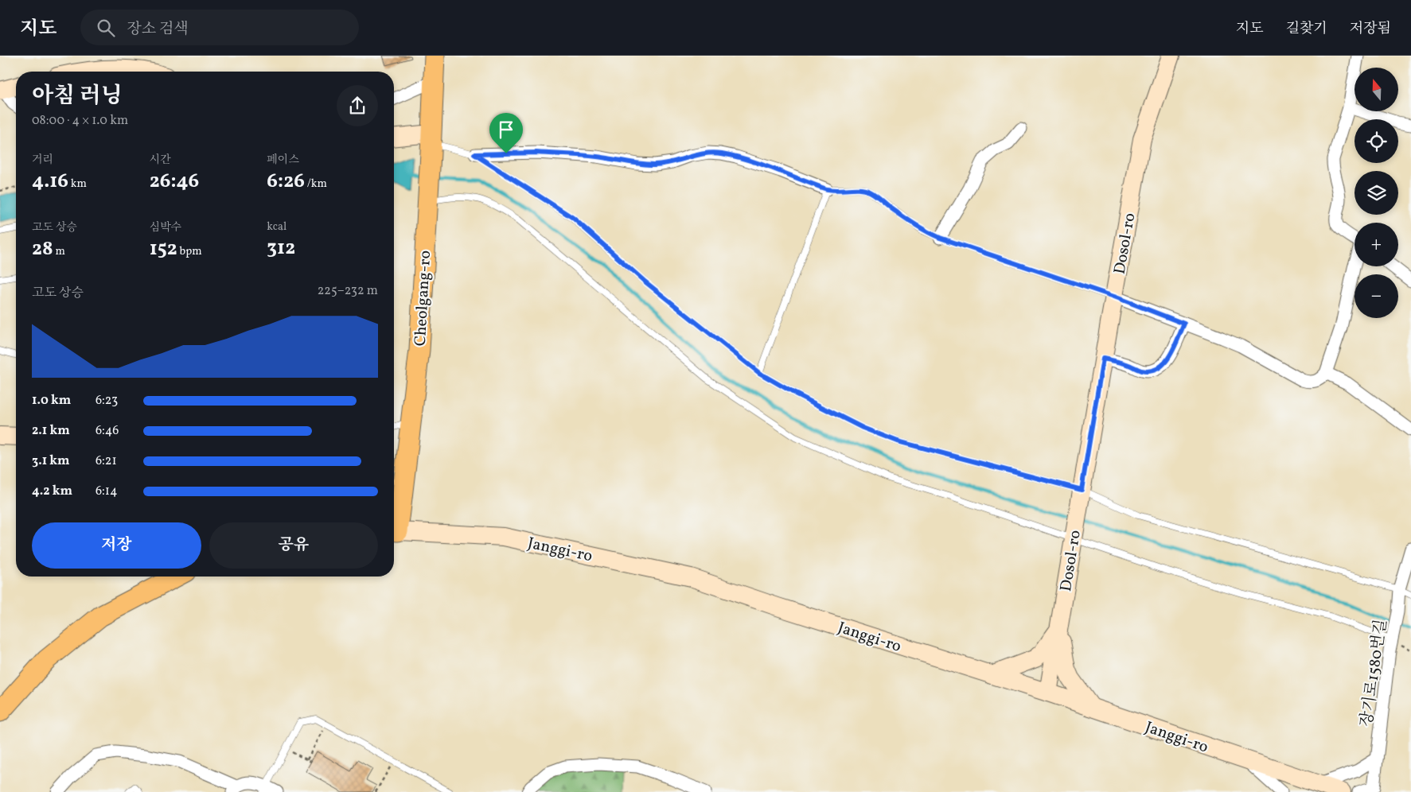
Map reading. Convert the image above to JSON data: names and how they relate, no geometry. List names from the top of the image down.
{
  "streets": {
    "main road": ["Dosol-ro", "Cheolgang-ro", "Janggi-ro"],
    "street": ["장기로1580번길"]
  },
  "crossings": [
    ["Dosol-ro", "Janggi-ro"]
  ],
  "north": "top",
  "page": {
    "header": "지도",
    "search": "장소 검색",
    "nav": ["지도", "길찾기", "저장됨"],
    "map_buttons": ["+", "−"],
    "heading": ["아침 러닝", "08:00 · 4 × 1.0 km"],
    "stats": [
      ["거리", "4.16 km"],
      ["시간", "26:46"],
      ["페이스", "6:26 /km"],
      ["고도 상승", "28 m"],
      ["심박수", "152 bpm"],
      ["kcal", "312"]
    ],
    "chart": ["고도 상승", "225–232 m"],
    "list": [
      {
        "name": "1.0 km",
        "note": "6:23"
      },
      {
        "name": "2.1 km",
        "note": "6:46"
      },
      {
        "name": "3.1 km",
        "note": "6:21"
      },
      {
        "name": "4.2 km",
        "note": "6:14"
      }
    ],
    "buttons": ["저장", "공유"]
  }
}
